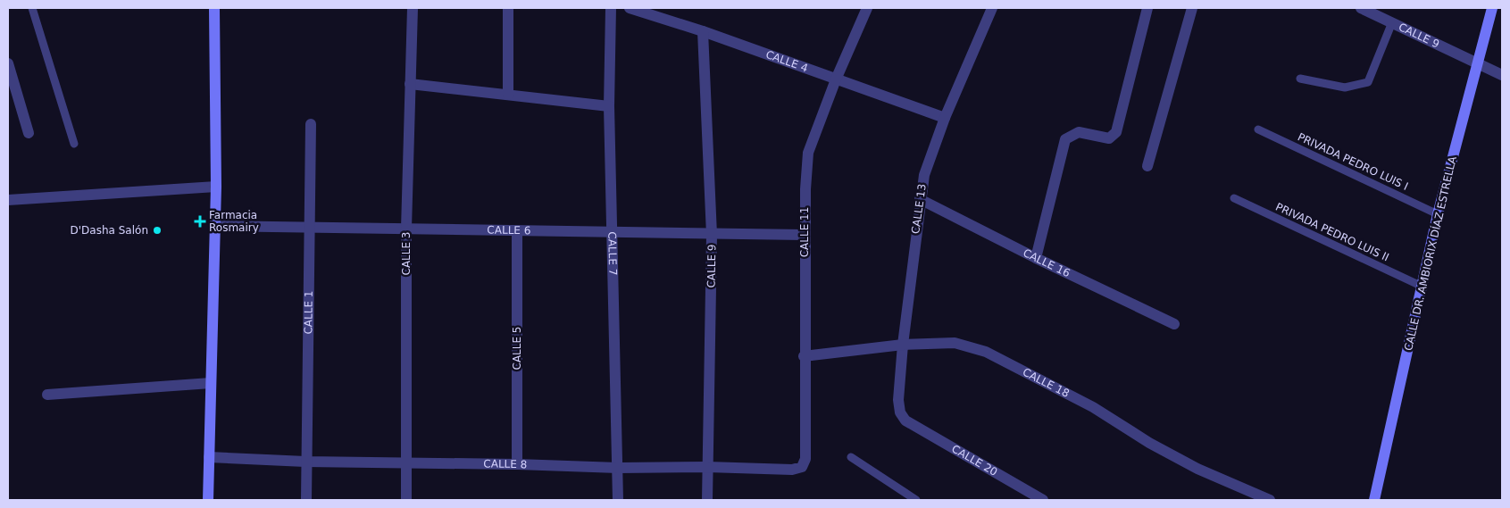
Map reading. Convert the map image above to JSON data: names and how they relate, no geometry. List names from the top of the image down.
{
  "streets": {
    "main road": ["CALLE DR. AMBIORIX DÍAZ ESTRELLA"],
    "street": [
      "CALLE 9",
      "CALLE 4",
      "CALLE 13",
      "CALLE 6",
      "CALLE 11",
      "CALLE 3",
      "CALLE 7",
      "CALLE 16",
      "CALLE 1",
      "CALLE 5",
      "CALLE 18",
      "CALLE 20",
      "CALLE 8"
    ],
    "lane": ["PRIVADA PEDRO LUIS I", "PRIVADA PEDRO LUIS II"]
  },
  "crossings": [
    ["CALLE 9", "CALLE 4"],
    ["CALLE 9", "CALLE 6"],
    ["CALLE 9", "CALLE DR. AMBIORIX DÍAZ ESTRELLA"],
    ["CALLE 9", "CALLE 8"],
    ["CALLE 4", "CALLE 13"],
    ["CALLE 4", "CALLE 11"],
    ["PRIVADA PEDRO LUIS I", "CALLE DR. AMBIORIX DÍAZ ESTRELLA"],
    ["CALLE 13", "CALLE 16"],
    ["CALLE 13", "CALLE 18"],
    ["CALLE 13", "CALLE 20"],
    ["CALLE 6", "CALLE 11"],
    ["CALLE 6", "CALLE 3"],
    ["CALLE 6", "CALLE 7"],
    ["CALLE 6", "CALLE 1"],
    ["CALLE 6", "CALLE 5"],
    ["CALLE 11", "CALLE 18"],
    ["CALLE 11", "CALLE 8"],
    ["PRIVADA PEDRO LUIS II", "CALLE DR. AMBIORIX DÍAZ ESTRELLA"],
    ["CALLE 3", "CALLE 8"],
    ["CALLE 7", "CALLE 8"],
    ["CALLE 1", "CALLE 8"],
    ["CALLE 5", "CALLE 8"]
  ],
  "places": {
    "health": ["Farmacia Rosmairy"],
    "other": ["D'Dasha Salón"]
  }
}
